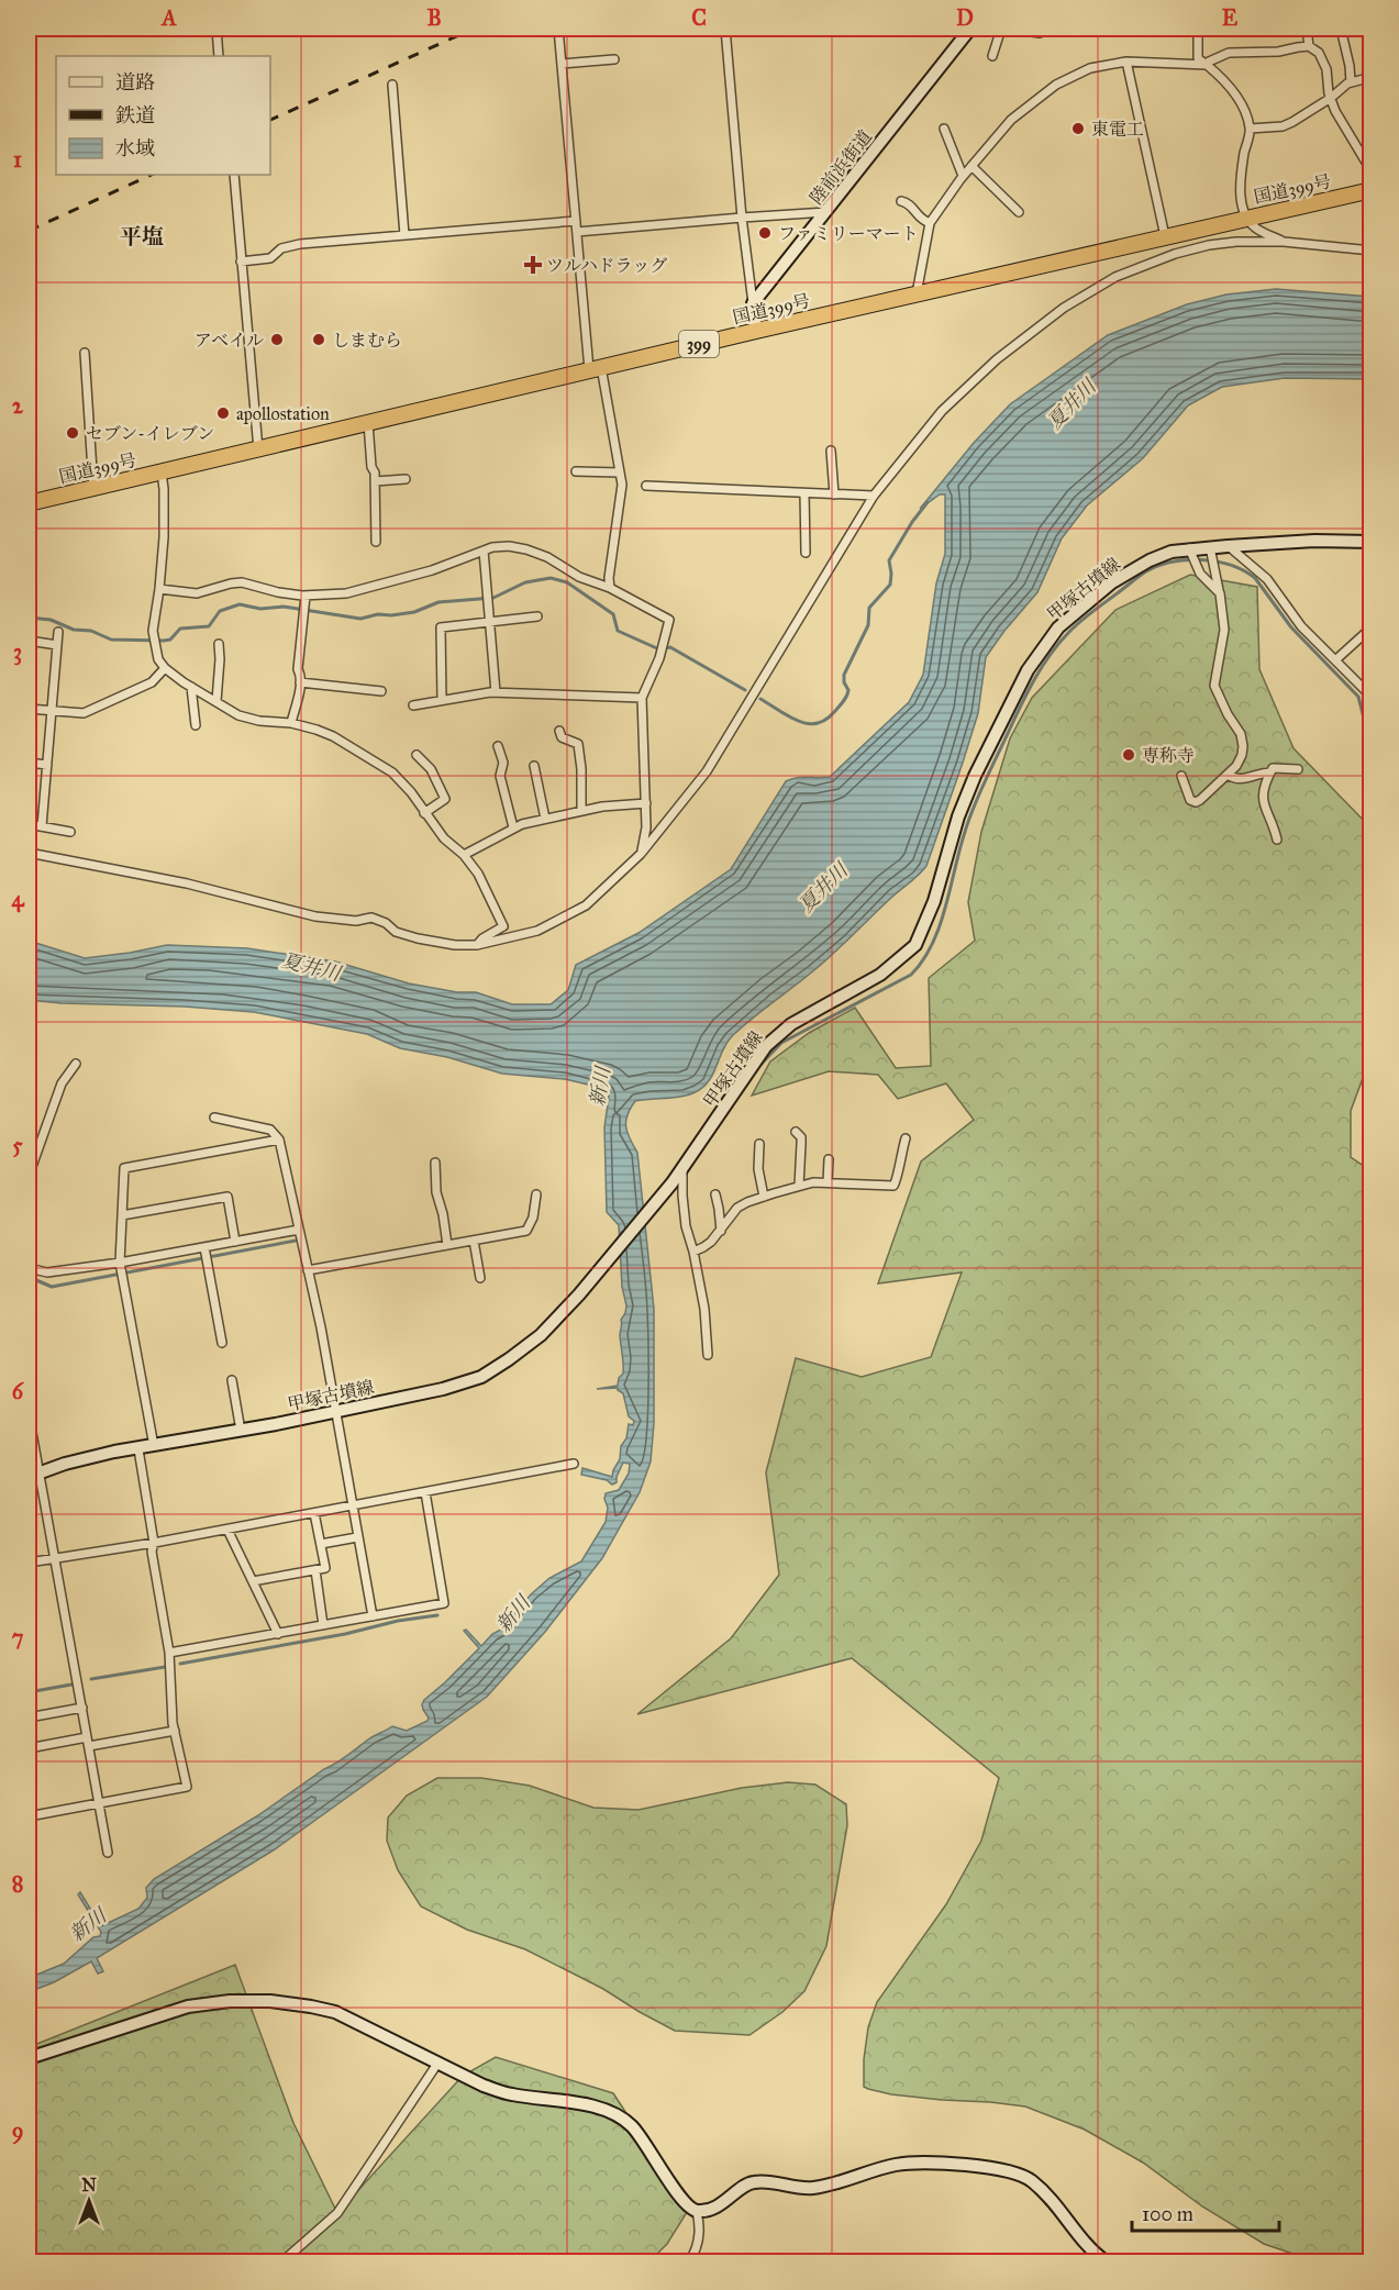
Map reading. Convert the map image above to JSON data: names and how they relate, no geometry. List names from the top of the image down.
{
  "streets": {
    "highway": ["国道399号", "399"],
    "main road": ["陸前浜街道", "甲塚古墳線"]
  },
  "districts": ["平塩"],
  "water": ["夏井川", "新川"],
  "places": {
    "other": [
      "東電工",
      "ファミリーマート",
      "アベイル",
      "しまむら",
      "apollostation",
      "セブン-イレブン",
      "専称寺"
    ],
    "health": ["ツルハドラッグ"]
  },
  "legend": ["道路", "鉄道", "水域"],
  "scale_bar": "100 m",
  "north": "top",
  "grid": {
    "columns": [
      "A",
      "B",
      "C",
      "D",
      "E"
    ],
    "rows": [
      "1",
      "2",
      "3",
      "4",
      "5",
      "6",
      "7",
      "8",
      "9"
    ]
  }
}
